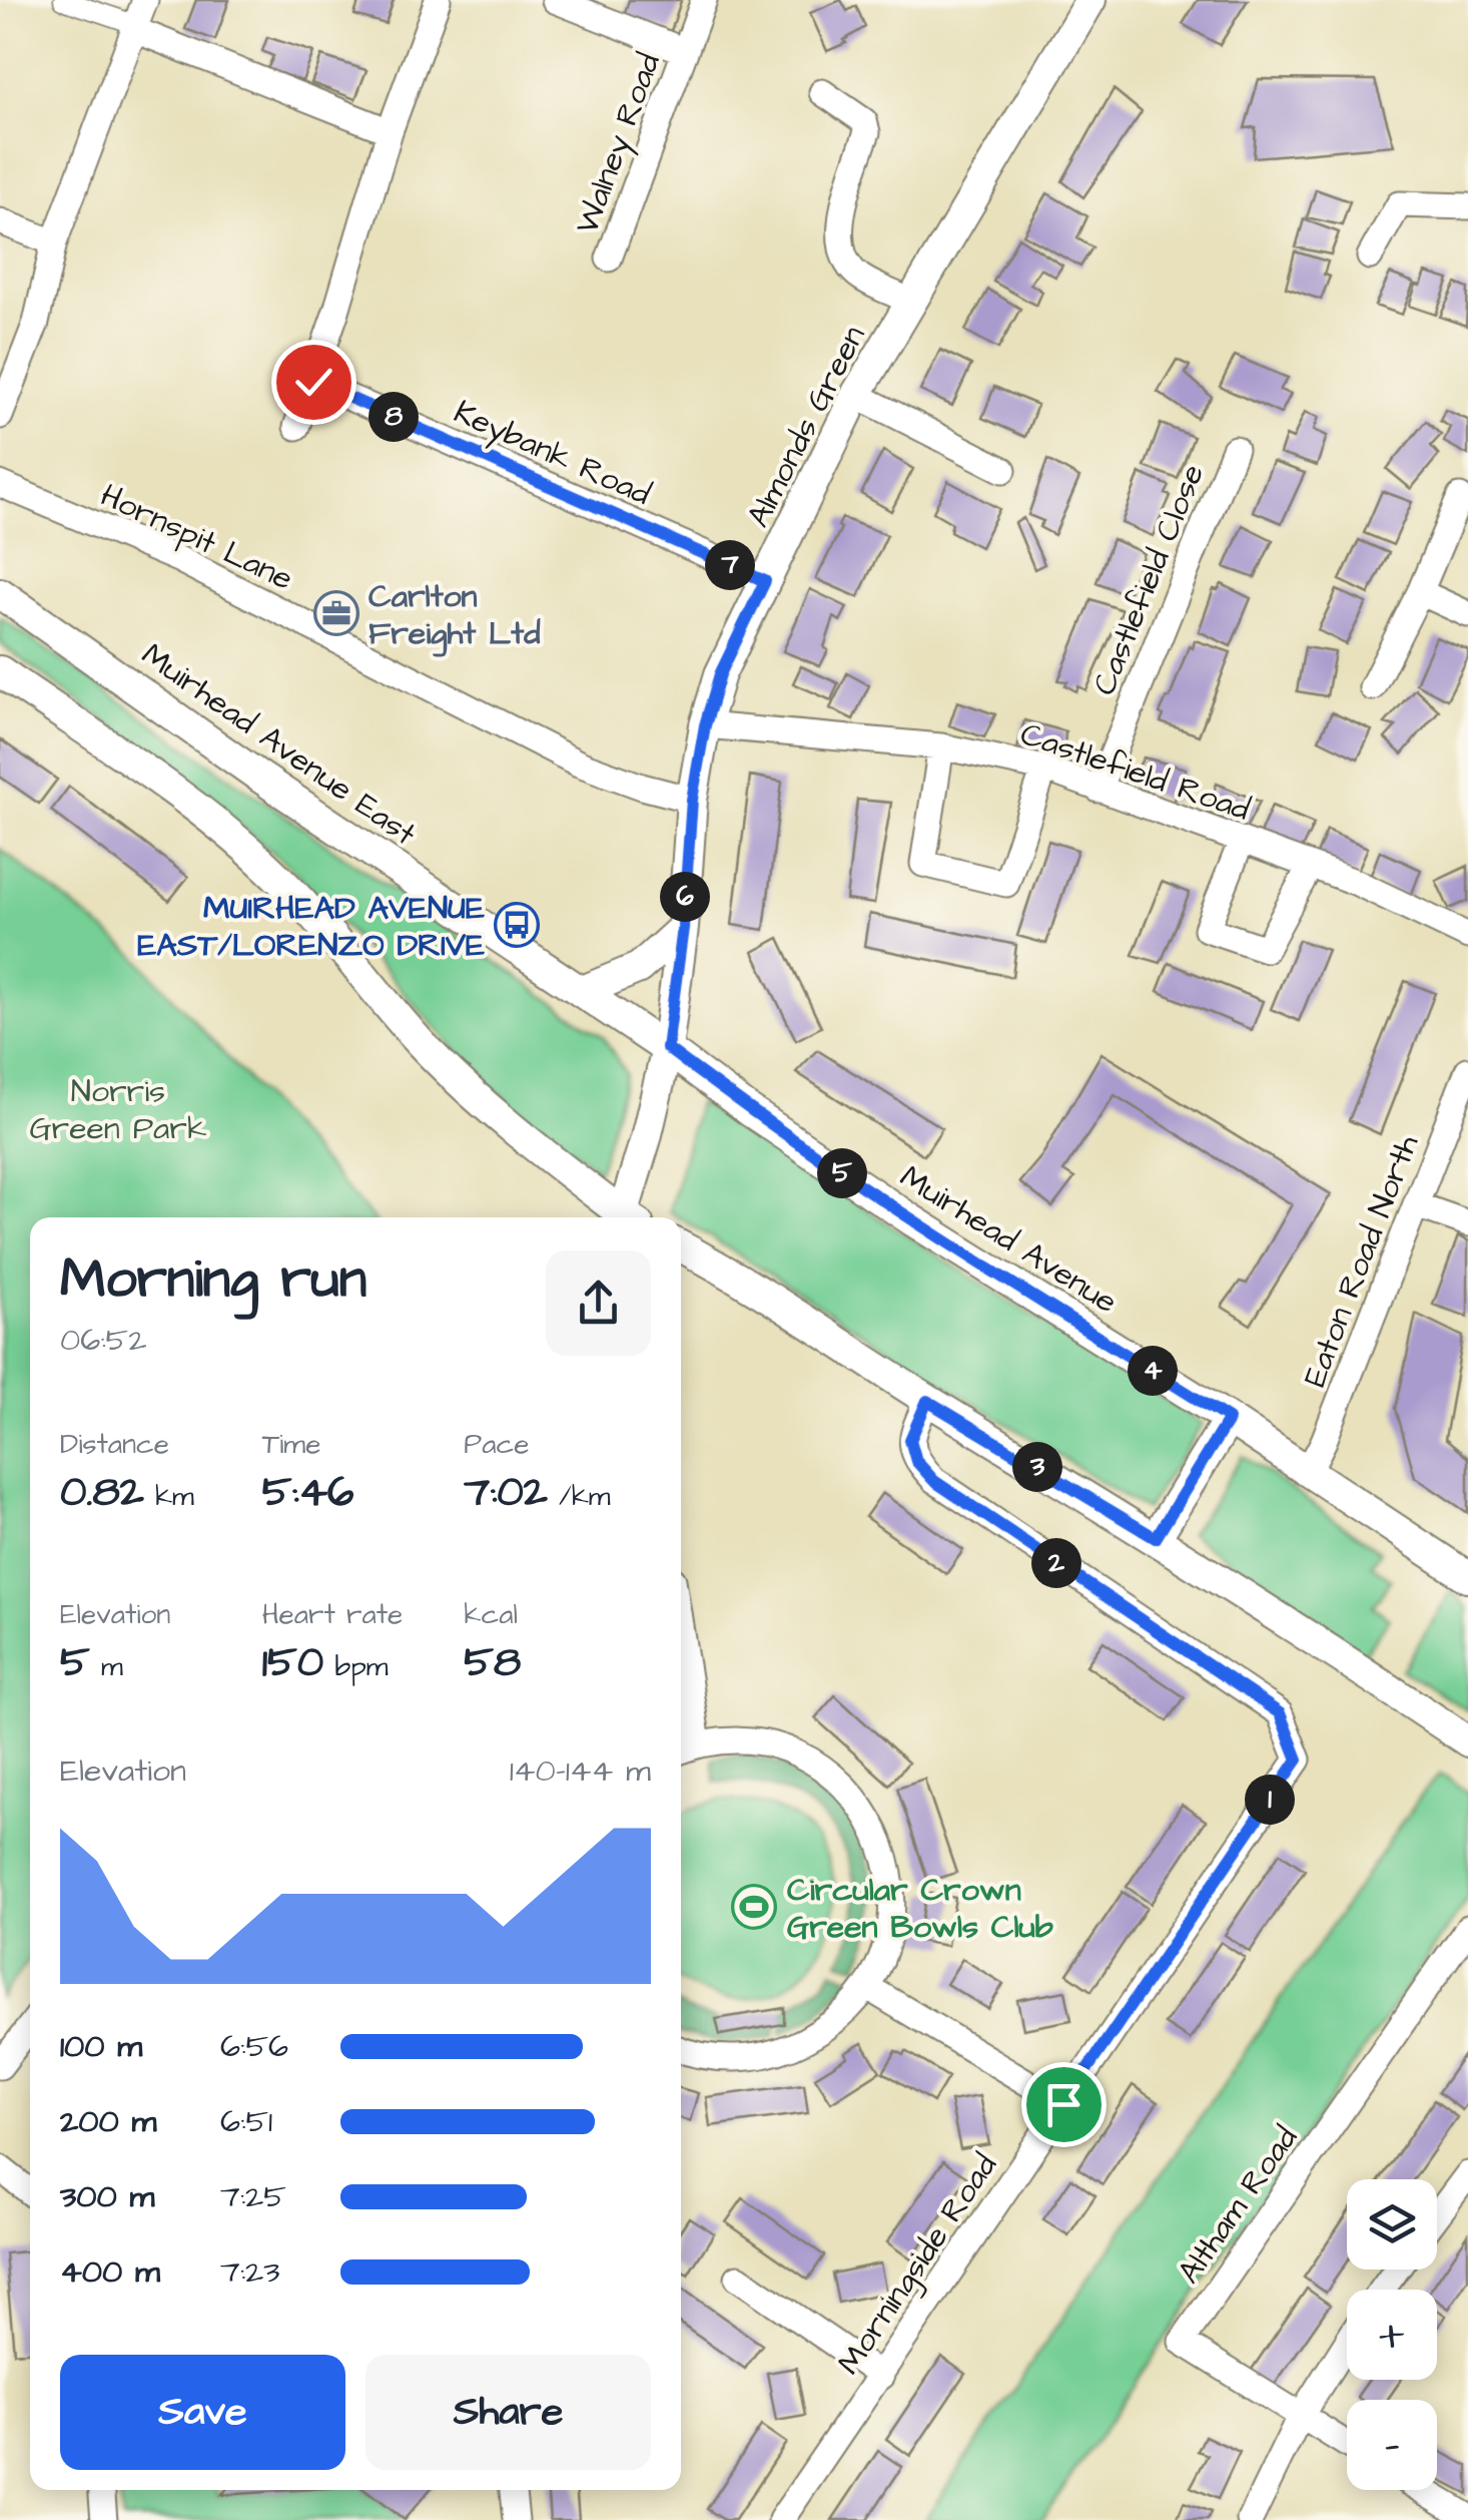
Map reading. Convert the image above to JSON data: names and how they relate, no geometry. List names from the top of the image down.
{
  "streets": {
    "street": [
      "Walney Road",
      "Almonds Green",
      "Keybank Road",
      "Hornspit Lane",
      "Castlefield Close",
      "Muirhead Avenue East",
      "Castlefield Road",
      "Muirhead Avenue",
      "Eaton Road North",
      "Altham Road",
      "Morningside Road"
    ]
  },
  "crossings": [
    ["Almonds Green", "Keybank Road"],
    ["Almonds Green", "Hornspit Lane"],
    ["Almonds Green", "Castlefield Road"],
    ["Almonds Green", "Muirhead Avenue"],
    ["Castlefield Close", "Castlefield Road"],
    ["Muirhead Avenue East", "Muirhead Avenue"],
    ["Muirhead Avenue", "Eaton Road North"]
  ],
  "parks": ["Norris Green Park"],
  "places": {
    "office": ["Carlton Freight Ltd"],
    "bus stop": ["MUIRHEAD AVENUE EAST/LORENZO DRIVE"],
    "sports": ["Circular Crown Green Bowls Club"]
  },
  "page": {
    "pins": [
      "8",
      "7",
      "6",
      "5",
      "4",
      "3",
      "2",
      "1"
    ],
    "heading": ["Morning run", "06:52"],
    "stats": [
      ["Distance", "0.82 km"],
      ["Time", "5:46"],
      ["Pace", "7:02 /km"],
      ["Elevation", "5 m"],
      ["Heart rate", "150 bpm"],
      ["kcal", "58"]
    ],
    "chart": ["Elevation", "140–144 m"],
    "list": [
      {
        "name": "100 m",
        "note": "6:56"
      },
      {
        "name": "200 m",
        "note": "6:51"
      },
      {
        "name": "300 m",
        "note": "7:25"
      },
      {
        "name": "400 m",
        "note": "7:23"
      }
    ],
    "map_buttons": ["+", "−"],
    "buttons": ["Save", "Share"]
  }
}
